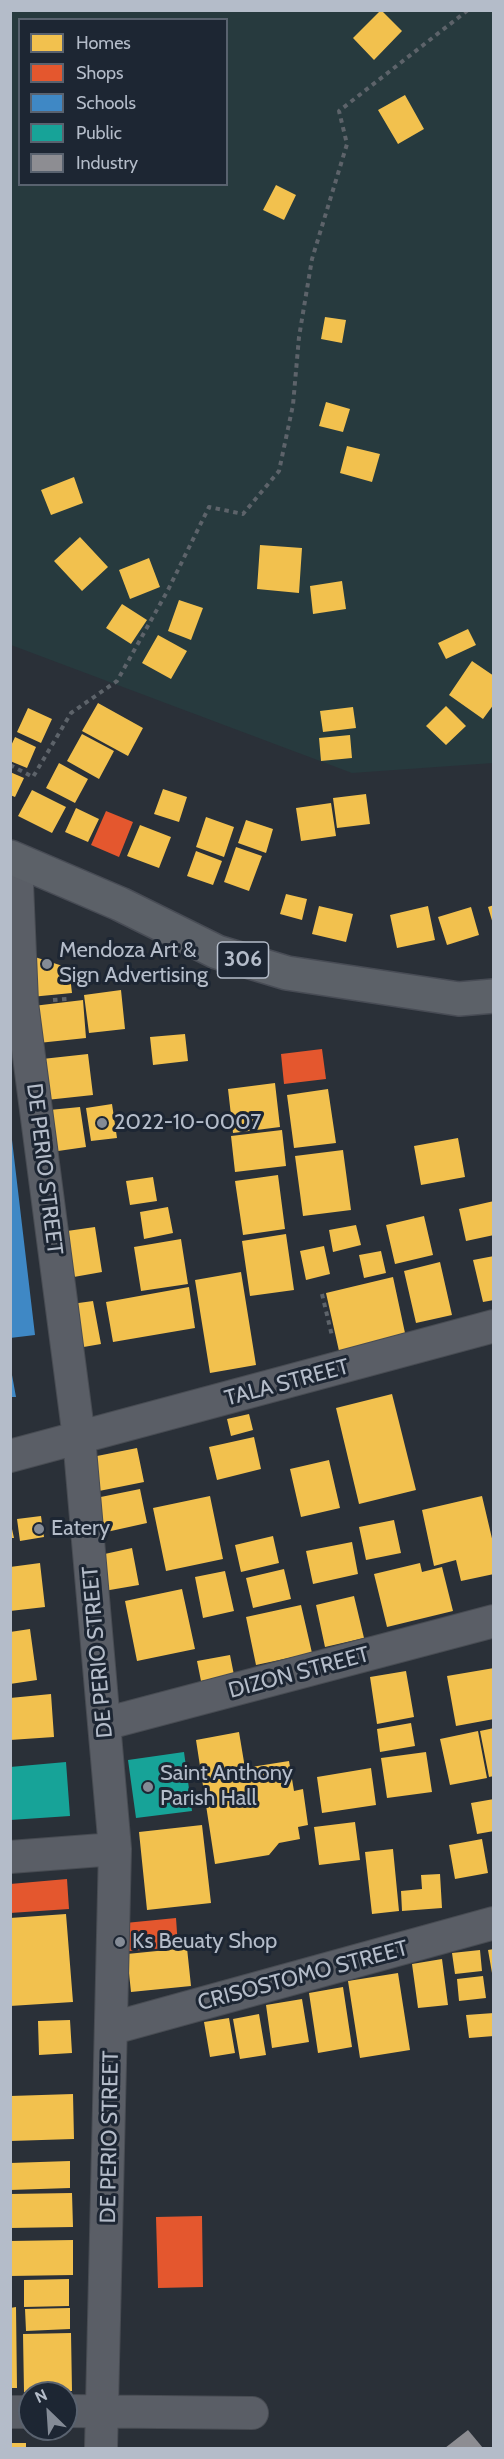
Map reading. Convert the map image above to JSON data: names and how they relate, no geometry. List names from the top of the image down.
{
  "streets": {
    "main road": ["306"],
    "street": [
      "DE PERIO STREET",
      "TALA STREET",
      "DIZON STREET",
      "CRISOSTOMO STREET"
    ]
  },
  "crossings": [
    ["306", "DE PERIO STREET"],
    ["DE PERIO STREET", "TALA STREET"],
    ["DE PERIO STREET", "DIZON STREET"],
    ["DE PERIO STREET", "CRISOSTOMO STREET"]
  ],
  "places": [
    "Mendoza Art & Sign Advertising",
    "2022-10-0007",
    "Eatery",
    "Saint Anthony Parish Hall",
    "Ks Beuaty Shop"
  ],
  "legend": [
    "Homes",
    "Shops",
    "Schools",
    "Public",
    "Industry"
  ],
  "north": "top left"
}
